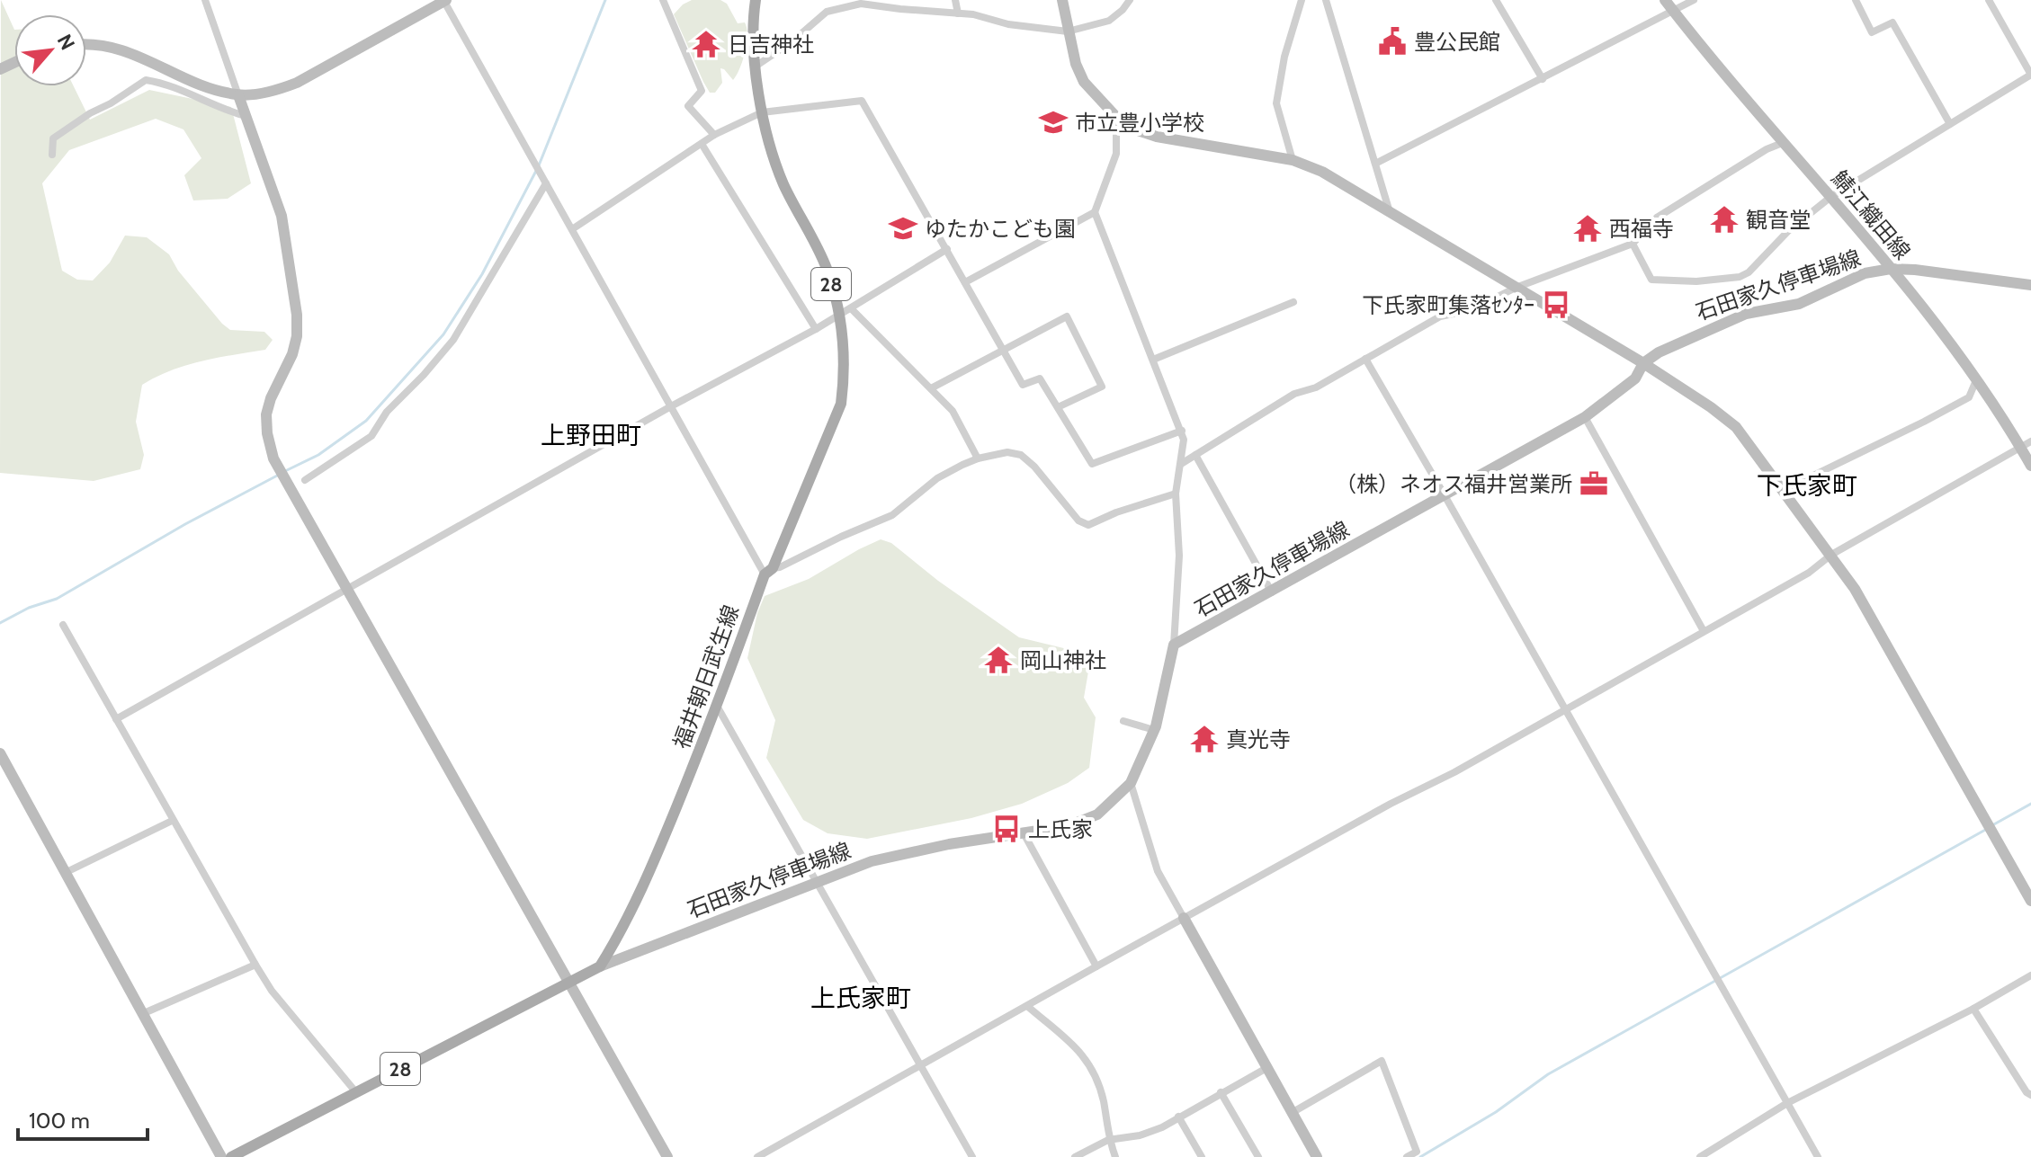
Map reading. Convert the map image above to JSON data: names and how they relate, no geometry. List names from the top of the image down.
{
  "streets": {
    "main road": ["28", "福井朝日武生線"],
    "street": ["鯖江織田線", "石田家久停車場線"]
  },
  "crossings": [
    ["鯖江織田線", "石田家久停車場線"],
    ["石田家久停車場線", "福井朝日武生線"]
  ],
  "districts": ["上野田町", "下氏家町", "上氏家町"],
  "places": {
    "public building": ["豊公民館"],
    "temple": [
      "日吉神社",
      "観音堂",
      "西福寺",
      "岡山神社",
      "真光寺"
    ],
    "school or university": ["市立豊小学校", "ゆたかこども園"],
    "bus stop": ["下氏家町集落ｾﾝﾀｰ", "上氏家"],
    "office": ["（株）ネオス福井営業所"]
  },
  "scale_bar": "100 m",
  "north": "top right"
}
